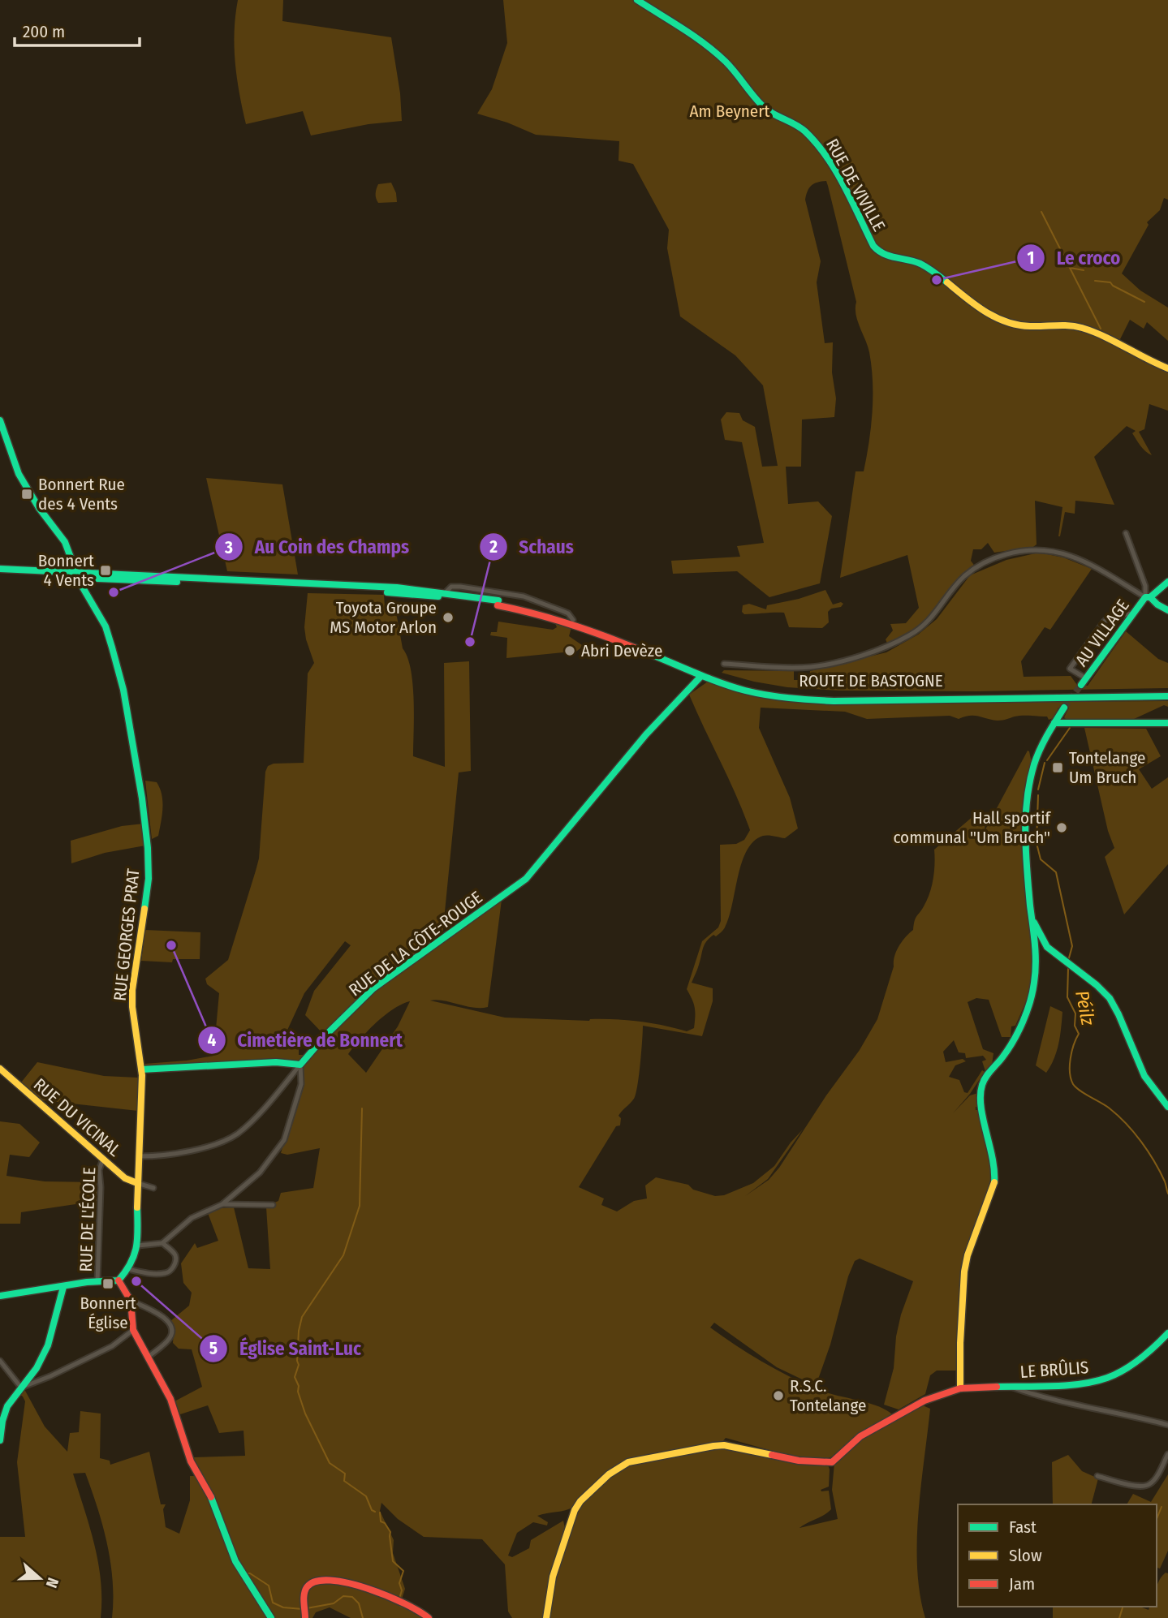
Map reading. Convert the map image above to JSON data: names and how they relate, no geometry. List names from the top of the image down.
{
  "streets": {
    "main road": [
      "RUE DE VIVILLE",
      "AU VILLAGE",
      "ROUTE DE BASTOGNE",
      "RUE GEORGES PRAT",
      "RUE DE LA CÔTE-ROUGE",
      "RUE DU VICINAL",
      "LE BRÛLIS"
    ],
    "street": ["RUE DE L'ÉCOLE"]
  },
  "crossings": [
    ["ROUTE DE BASTOGNE", "RUE GEORGES PRAT"],
    ["ROUTE DE BASTOGNE", "RUE DE LA CÔTE-ROUGE"],
    ["RUE GEORGES PRAT", "RUE DU VICINAL"],
    ["RUE DU VICINAL", "RUE DE L'ÉCOLE"]
  ],
  "water": ["Péilz"],
  "parks": ["Am Beynert"],
  "places": {
    "other": [
      "Le croco",
      "Au Coin des Champs",
      "Toyota Groupe MS Motor Arlon",
      "Schaus",
      "Abri Devèze",
      "Hall sportif communal \"Um Bruch\"",
      "Cimetière de Bonnert",
      "Église Saint-Luc",
      "R.S.C. Tontelange"
    ],
    "transit": [
      "Bonnert Rue des 4 Vents",
      "Bonnert 4 Vents",
      "Tontelange Um Bruch",
      "Bonnert Église"
    ]
  },
  "legend": ["Fast", "Slow", "Jam"],
  "scale_bar": "200 m",
  "north": "right"
}
